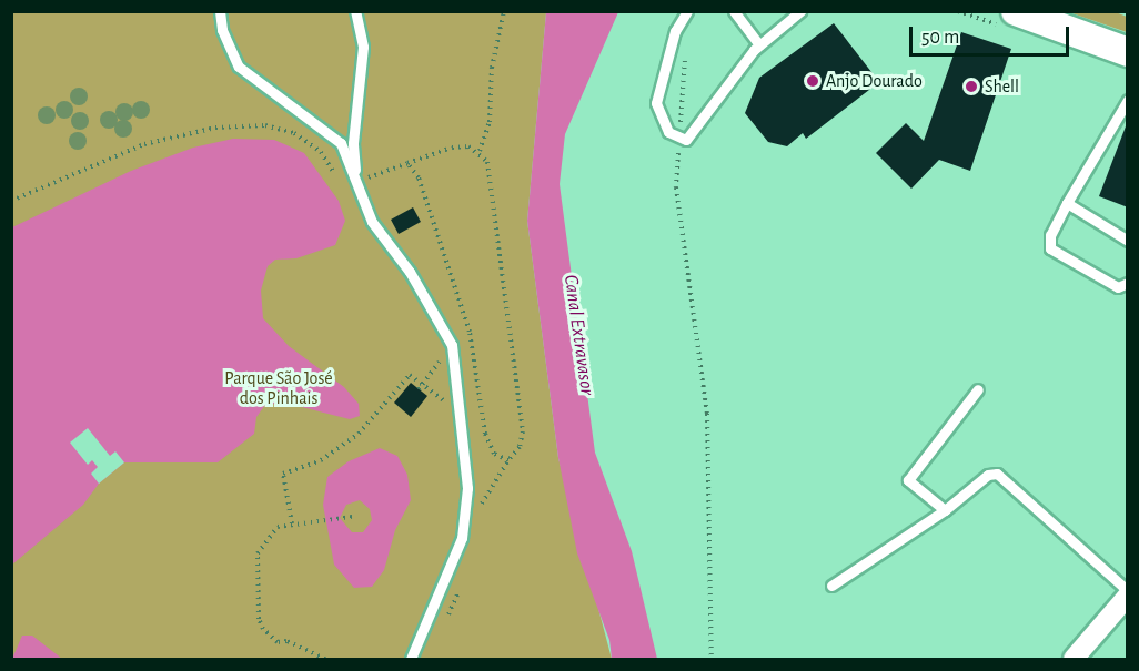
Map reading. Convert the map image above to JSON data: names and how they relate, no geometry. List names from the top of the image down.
{
  "water": ["Canal Extravasor"],
  "parks": ["Parque São José dos Pinhais"],
  "places": ["Anjo Dourado", "Shell"],
  "scale_bar": "50 m"
}
